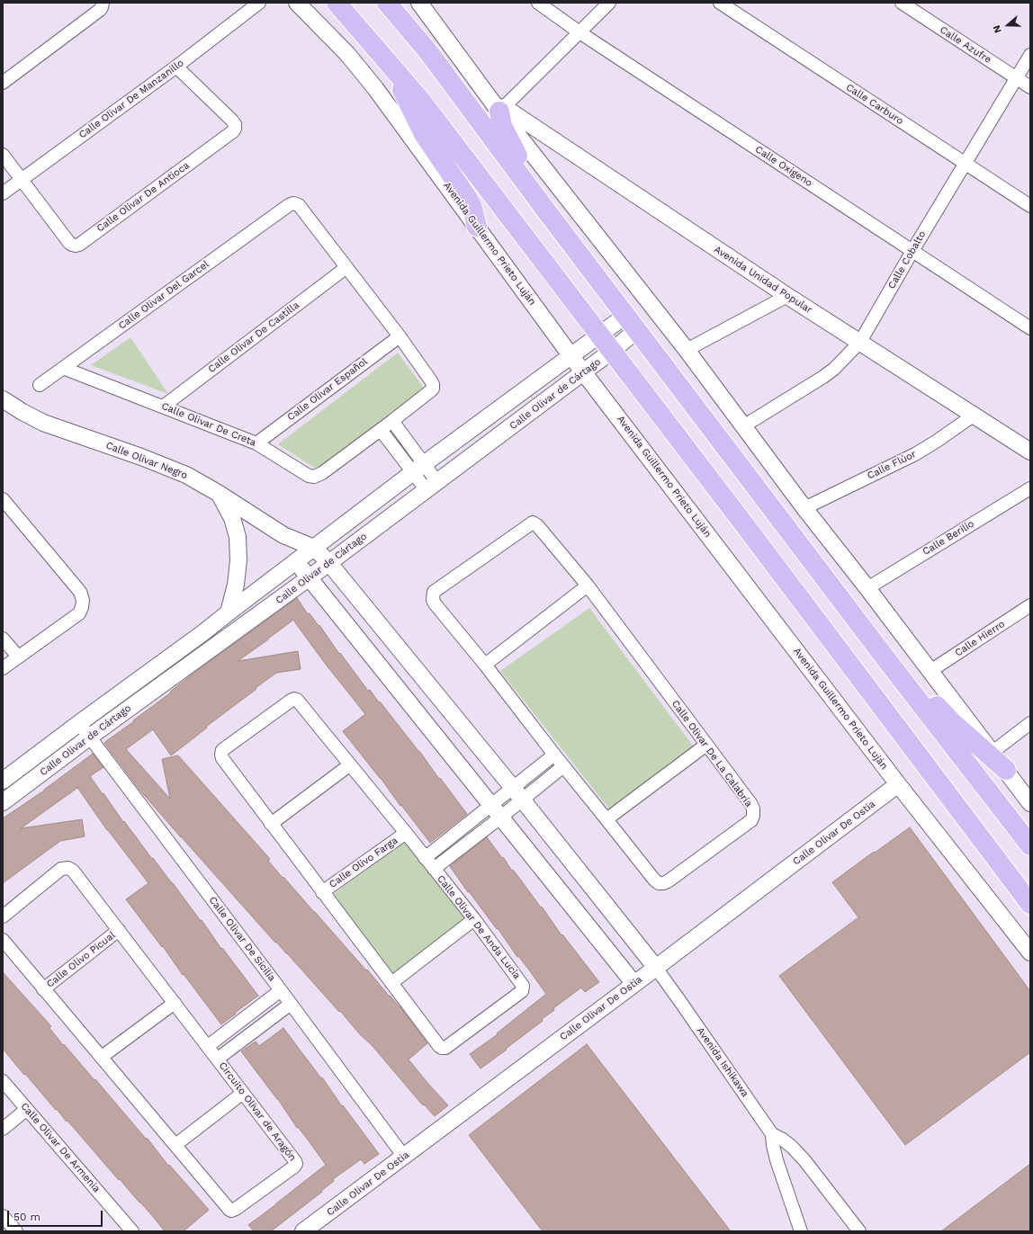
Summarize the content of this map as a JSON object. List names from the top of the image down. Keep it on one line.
{"streets":{"street":["Calle Azufre","Calle Olivar De Manzanillo","Calle Carburo","Calle Oxígeno","Calle Olivar De Antioca","Avenida Guillermo Prieto Luján","Calle Cobalto","Avenida Unidad Popular","Calle Olivar Del Garcel","Calle Olivar De Castilla","Calle Olivar Español","Calle Olivar de Cártago","Calle Olivar De Creta","Calle Olivar Negro","Calle Flúor","Calle Berilio","Calle Hierro","Calle Olivar De La Calabria","Calle Olivar De Ostia","Calle Olivo Farga","Calle Olivar De Anda Lucia","Calle Olivar De Sicilia","Calle Olivo Picual","Avenida Ishikawa","Circuito Olivar de Aragón","Calle Olivar De Armenia"]},"crossings":[["Calle Azufre","Calle Cobalto"],["Calle Olivar De Manzanillo","Calle Olivar De Antioca"],["Calle Carburo","Calle Cobalto"],["Calle Oxígeno","Calle Cobalto"],["Avenida Guillermo Prieto Luján","Calle Olivar de Cártago"],["Avenida Guillermo Prieto Luján","Calle Olivar De Ostia"],["Calle Cobalto","Avenida Unidad Popular"],["Avenida Unidad Popular","Calle Flúor"],["Calle Olivar Del Garcel","Calle Olivar De Creta"],["Calle Olivar De Castilla","Calle Olivar De Creta"],["Calle Olivar Español","Calle Olivar De Creta"],["Calle Olivar de Cártago","Calle Olivar Negro"],["Calle Olivar de Cártago","Calle Olivar De Sicilia"],["Calle Olivar De Ostia","Calle Olivar De Sicilia"],["Calle Olivar De Ostia","Avenida Ishikawa"],["Calle Olivo Farga","Calle Olivar De Anda Lucia"],["Calle Olivar De Sicilia","Circuito Olivar de Aragón"],["Calle Olivo Picual","Circuito Olivar de Aragón"]],"scale_bar":"50 m","north":"left"}
